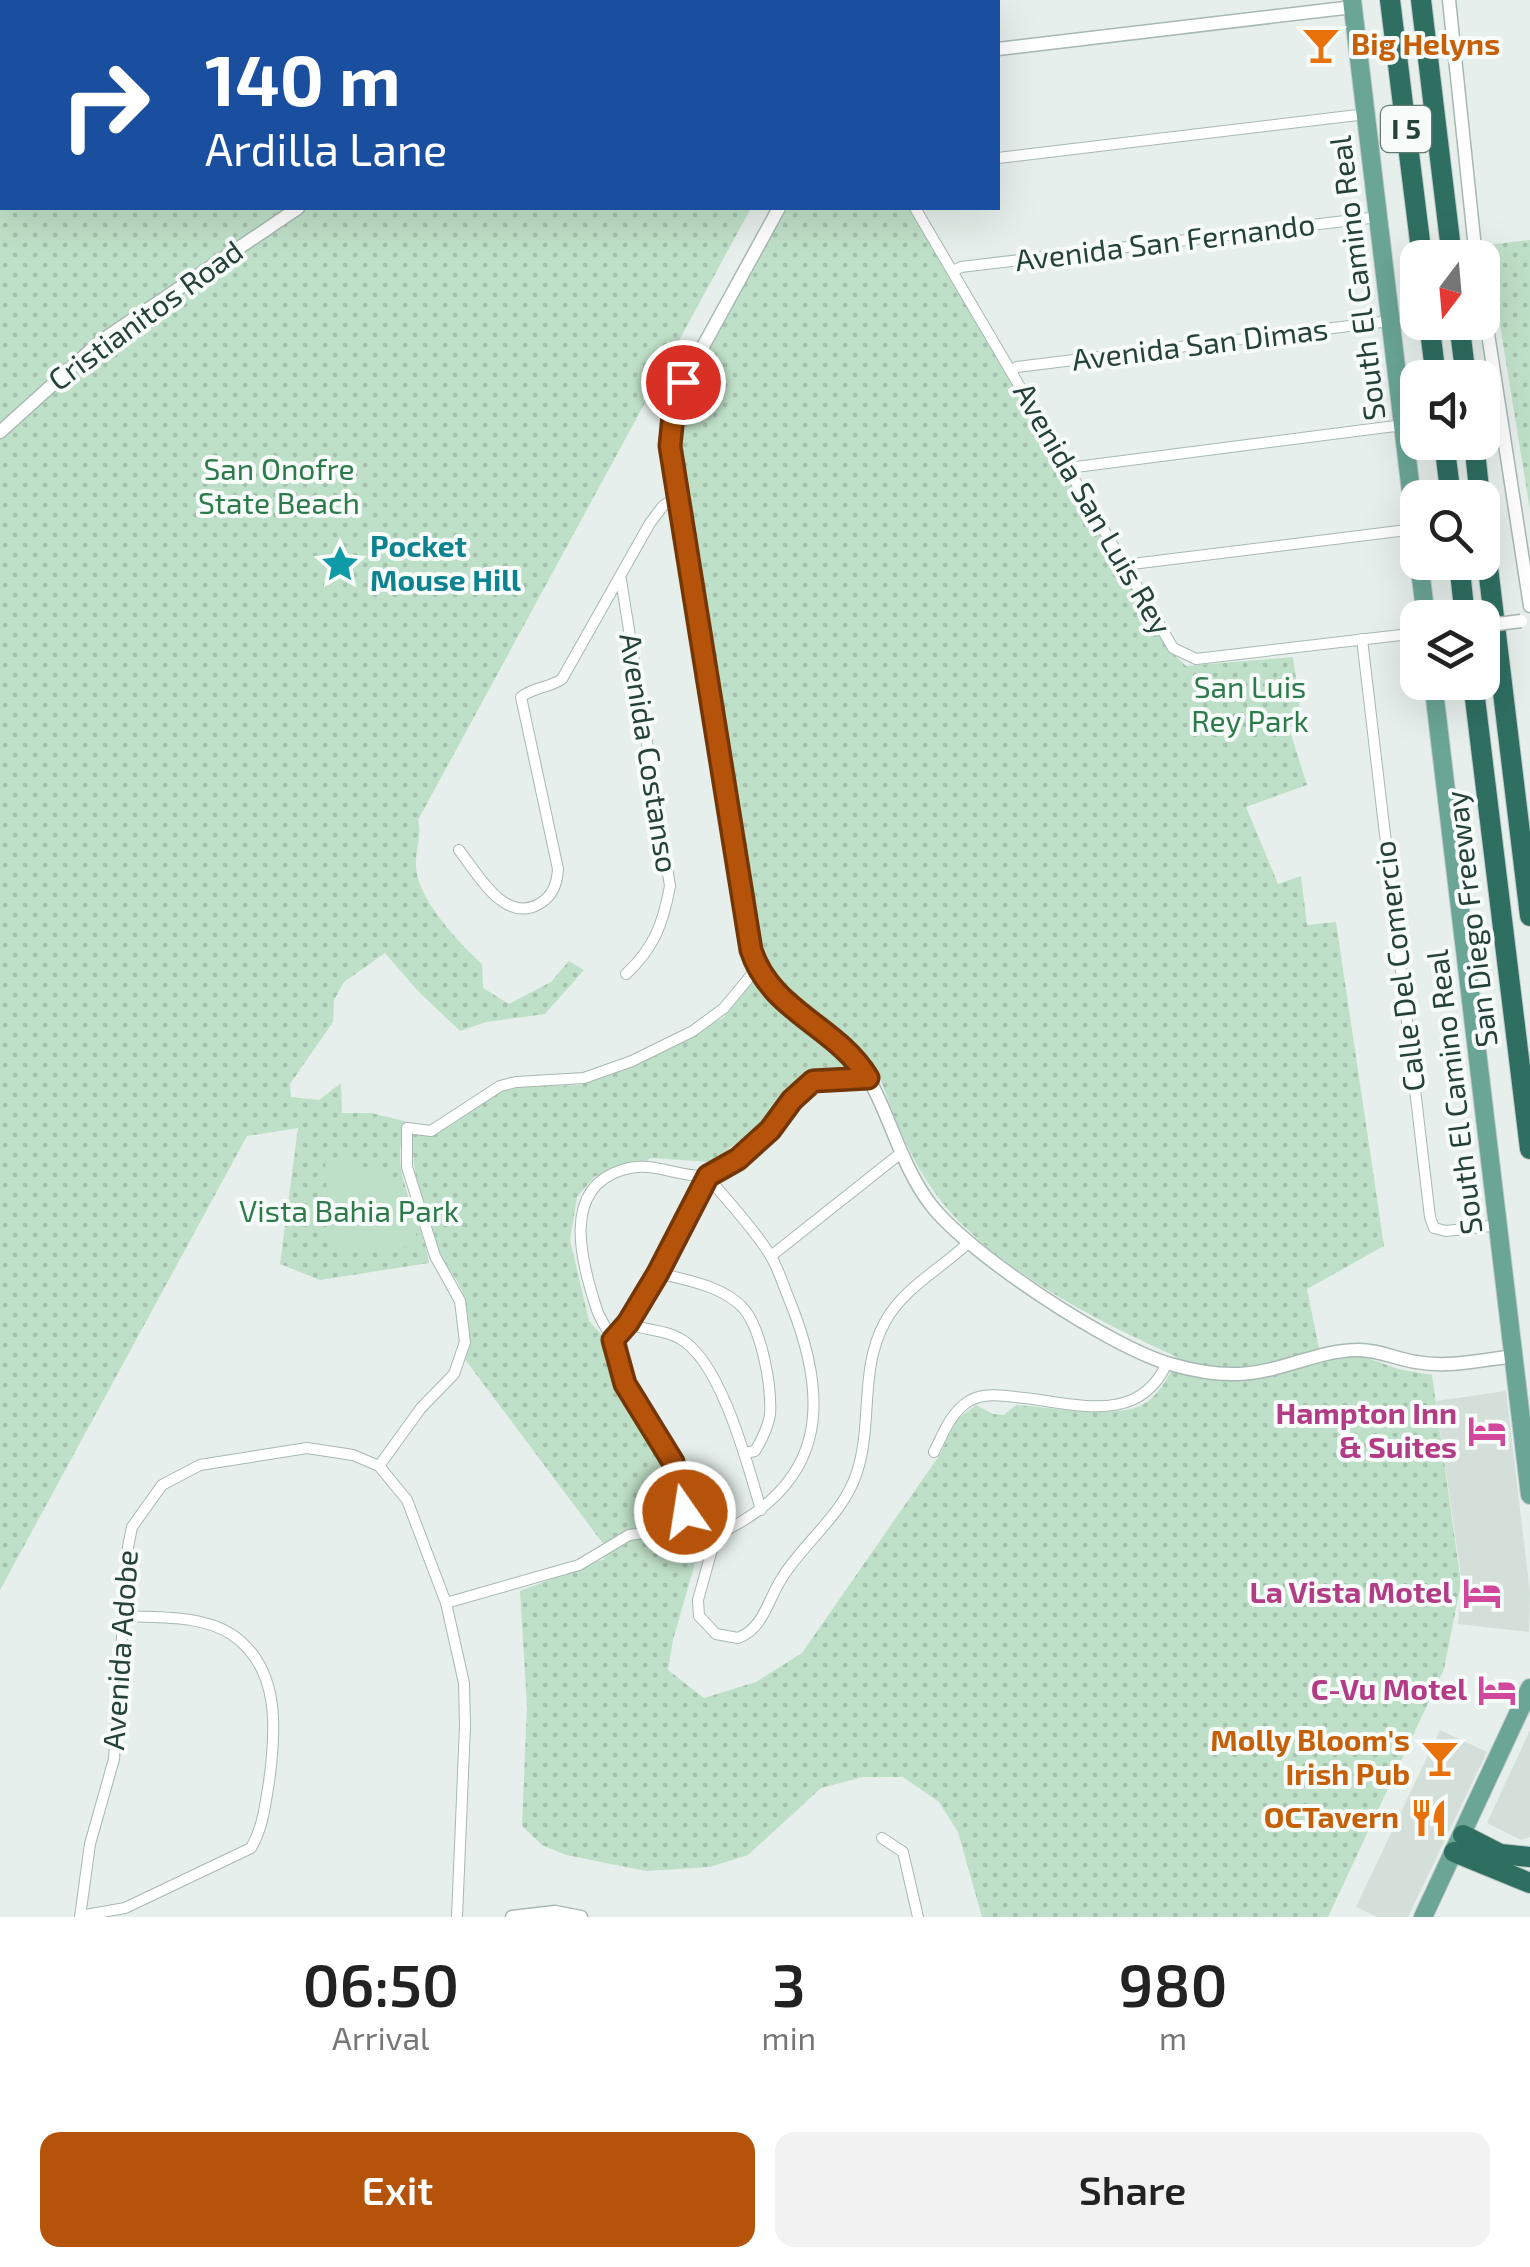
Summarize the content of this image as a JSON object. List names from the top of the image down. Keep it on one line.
{"streets":{"highway":["I 5","San Diego Freeway"],"main road":["South El Camino Real"],"street":["Avenida San Fernando","Cristianitos Road","Avenida San Dimas","Avenida San Luis Rey","Avenida Costanso","Calle Del Comercio","Avenida Adobe"]},"crossings":[["Avenida San Fernando","South El Camino Real"],["Avenida San Fernando","Avenida San Luis Rey"],["South El Camino Real","Avenida San Dimas"],["South El Camino Real","Calle Del Comercio"],["Avenida San Dimas","Avenida San Luis Rey"],["Avenida San Luis Rey","Calle Del Comercio"]],"parks":["San Onofre State Beach","San Luis Rey Park","Vista Bahia Park"],"places":{"bar":["Big Helyns","Molly Bloom's Irish Pub"],"place":["Pocket Mouse Hill"],"hotel":["Hampton Inn & Suites","La Vista Motel","C-Vu Motel"],"restaurant":["OCTavern"]},"north":"bottom","page":{"turn":["140 m","Ardilla Lane"],"eta":["06:50","Arrival","3","min","980","m"],"buttons":["Exit","Share"]}}
